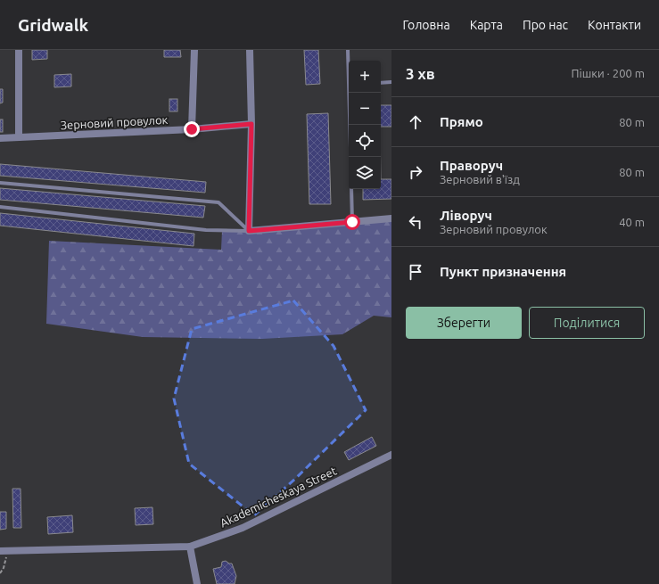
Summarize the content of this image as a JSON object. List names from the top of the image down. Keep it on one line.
{"streets":{"street":["Зерновий провулок","Akademicheskaya Street"]},"page":{"header":"Gridwalk","nav":["Головна","Карта","Про нас","Контакти"],"heading":["3 хв","Пішки · 200 m"],"map_buttons":["+","−"],"list":[["Прямо","80 m"],["Праворуч","Зерновий в'їзд","80 m"],["Ліворуч","Зерновий провулок","40 m"],"Пункт призначення"],"buttons":["Зберегти","Поділитися"]}}
